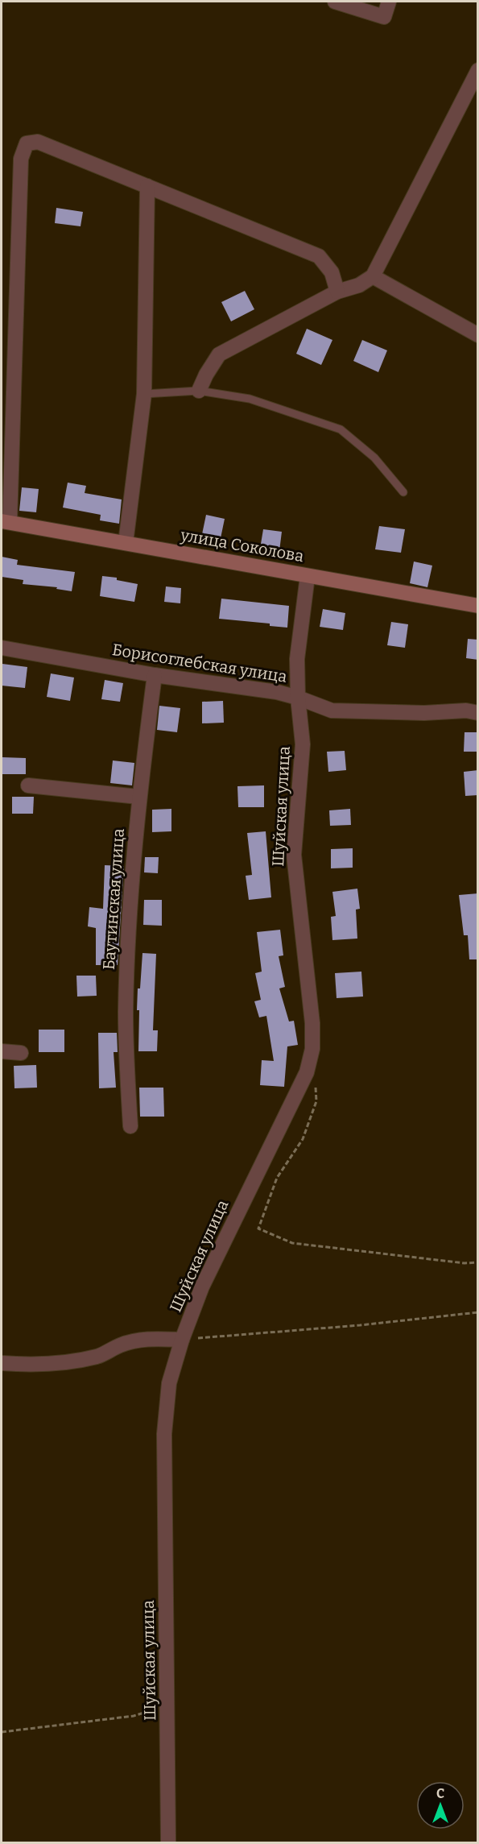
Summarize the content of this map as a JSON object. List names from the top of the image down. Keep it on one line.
{"streets":{"main road":["улица Соколова"],"street":["Борисоглебская улица","Шуйская улица","Баутинская улица"]},"crossings":[["улица Соколова","Шуйская улица"],["Борисоглебская улица","Шуйская улица"],["Борисоглебская улица","Баутинская улица"]],"north":"top"}
